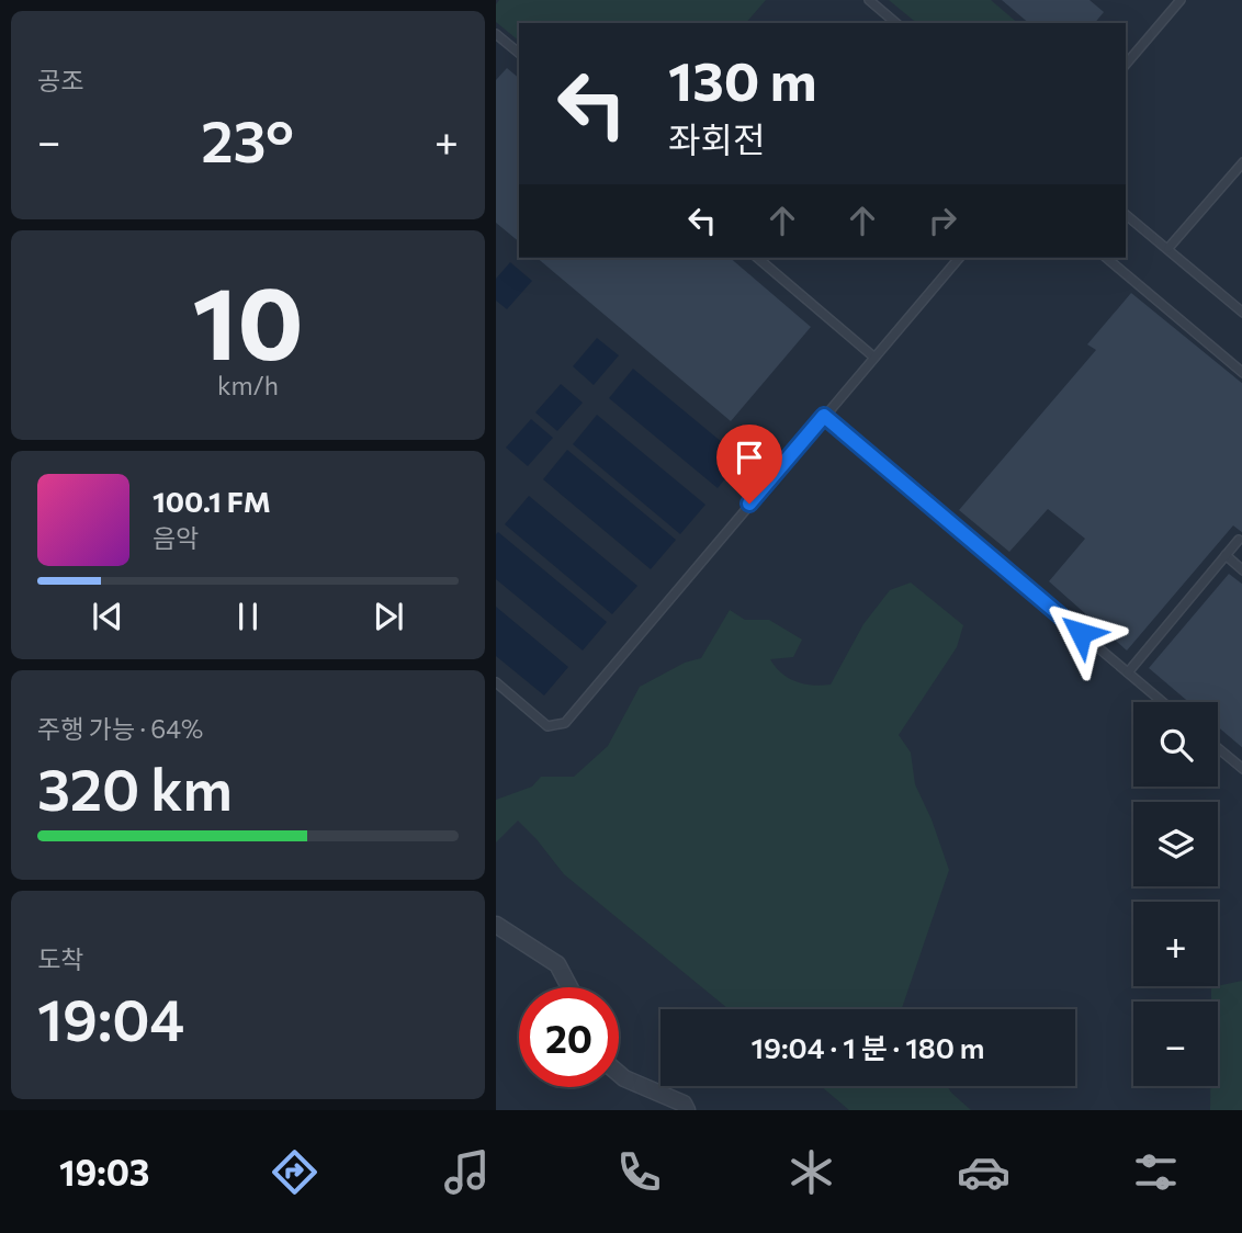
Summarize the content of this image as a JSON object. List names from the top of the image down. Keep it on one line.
{"page":{"tile":["공조",["10","km/h"],["주행 가능 · 64%","320 km"],["도착","19:04"]],"turn":["130 m","좌회전"],"heat":["−","23°","+"],"song":["100.1 FM","음악"],"map_buttons":["+","−"],"limit":"20","trip":"19:04 · 1 분 · 180 m","tabs":"19:03"}}
